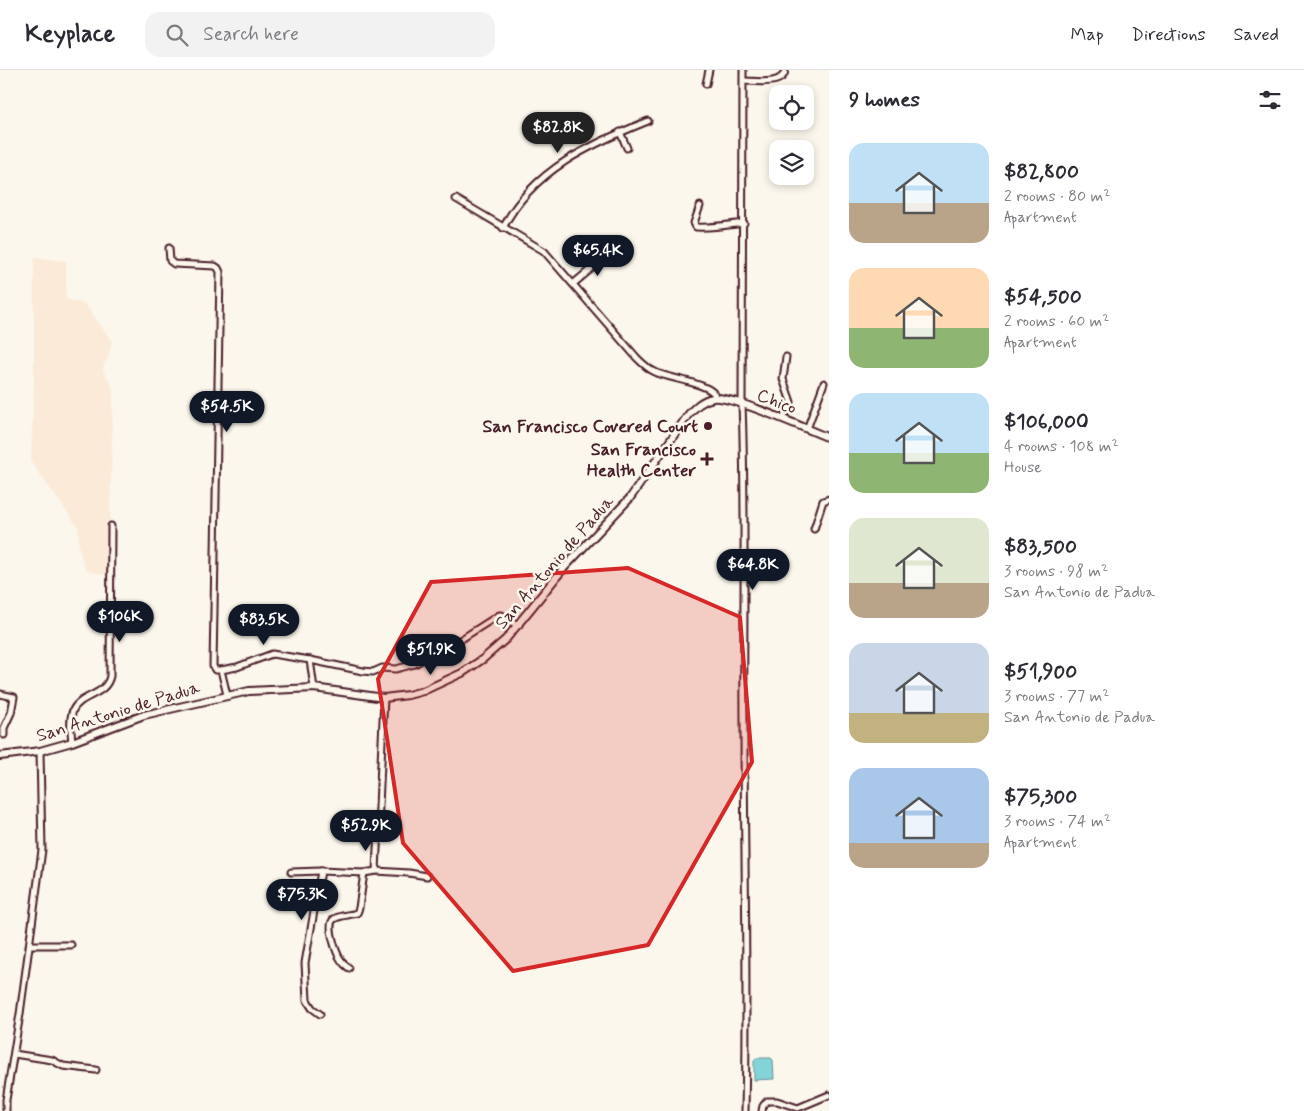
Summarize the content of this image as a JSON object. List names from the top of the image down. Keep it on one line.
{"streets":{"street":["Chico","San Antonio de Padua"]},"places":{"other":["San Francisco Covered Court"],"health":["San Francisco Health Center"]},"page":{"header":"Keyplace","search":"Search here","nav":["Map","Directions","Saved"],"heading":"9 homes","price":["$82.8K","$65.4K","$54.5K","$64.8K","$106K","$83.5K","$51.9K","$52.9K","$75.3K"],"list":[{"name":"$82,800","note":"2 rooms · 80 m² · Apartment"},{"name":"$54,500","note":"2 rooms · 60 m² · Apartment"},{"name":"$106,000","note":"4 rooms · 108 m² · House"},{"name":"$83,500","note":"3 rooms · 98 m² · San Antonio de Padua"},{"name":"$51,900","note":"3 rooms · 77 m² · San Antonio de Padua"},{"name":"$75,300","note":"3 rooms · 74 m² · Apartment"}]}}
